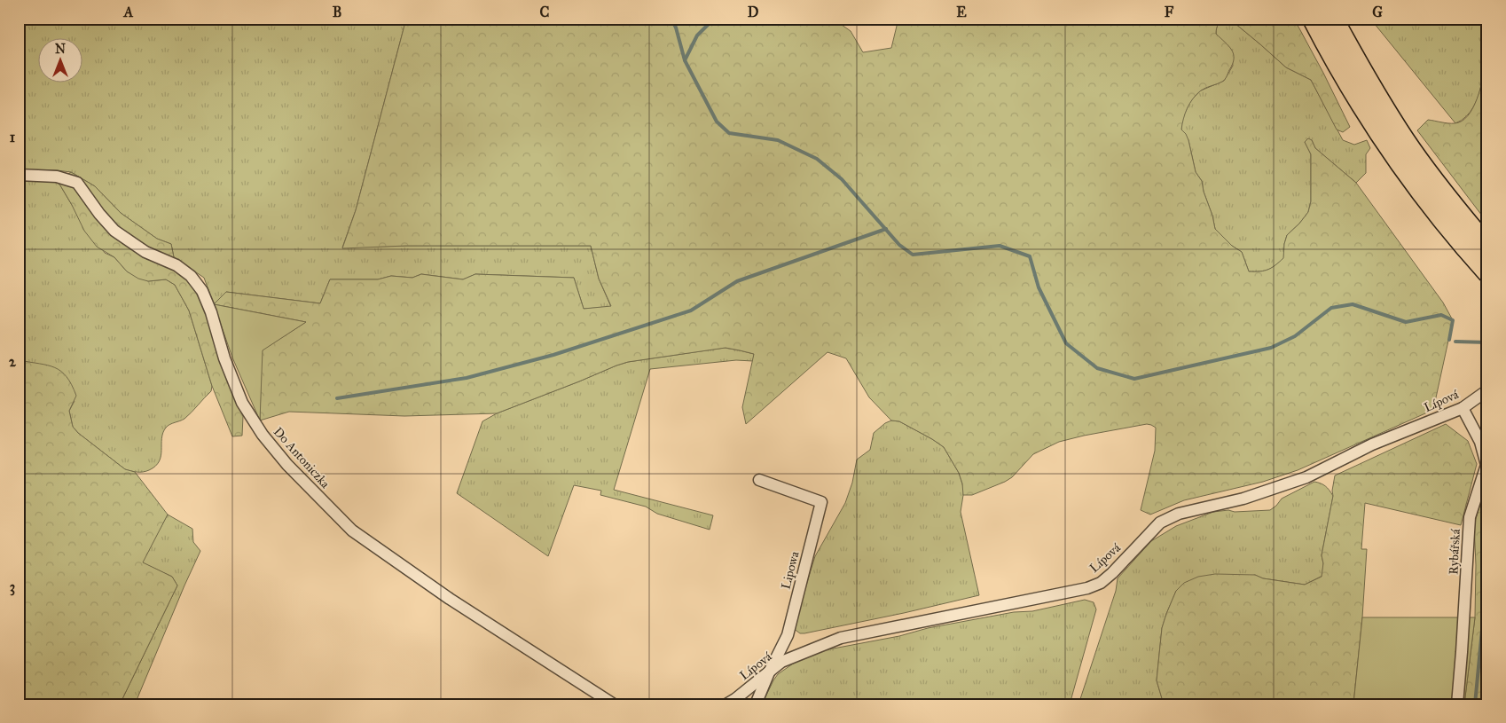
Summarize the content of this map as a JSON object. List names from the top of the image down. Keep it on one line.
{"streets":{"street":["Lípová","Do Antoniczka","Rybářská","Lipowa"]},"crossings":[["Lípová","Rybářská"],["Lípová","Lipowa"]],"north":"top","grid":{"columns":["A","B","C","D","E","F","G"],"rows":["1","2","3"]}}
